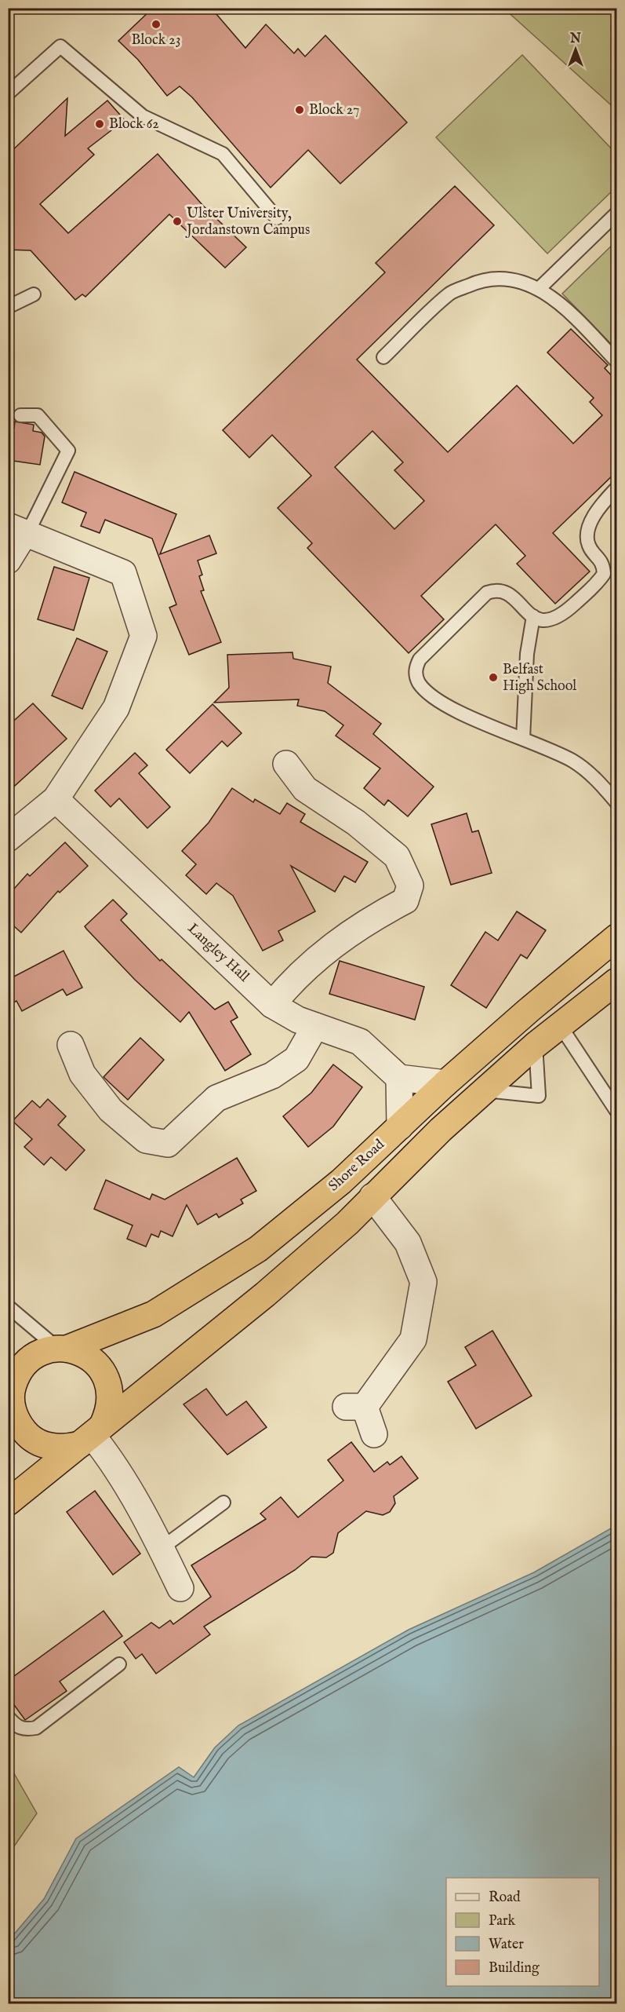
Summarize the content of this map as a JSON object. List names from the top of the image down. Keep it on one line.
{"streets":{"highway":["Shore Road"],"street":["Langley Hall"]},"places":["Block 23","Block 27","Block 62","Ulster University, Jordanstown Campus","Belfast High School"],"legend":["Road","Park","Water","Building"],"north":"top"}
